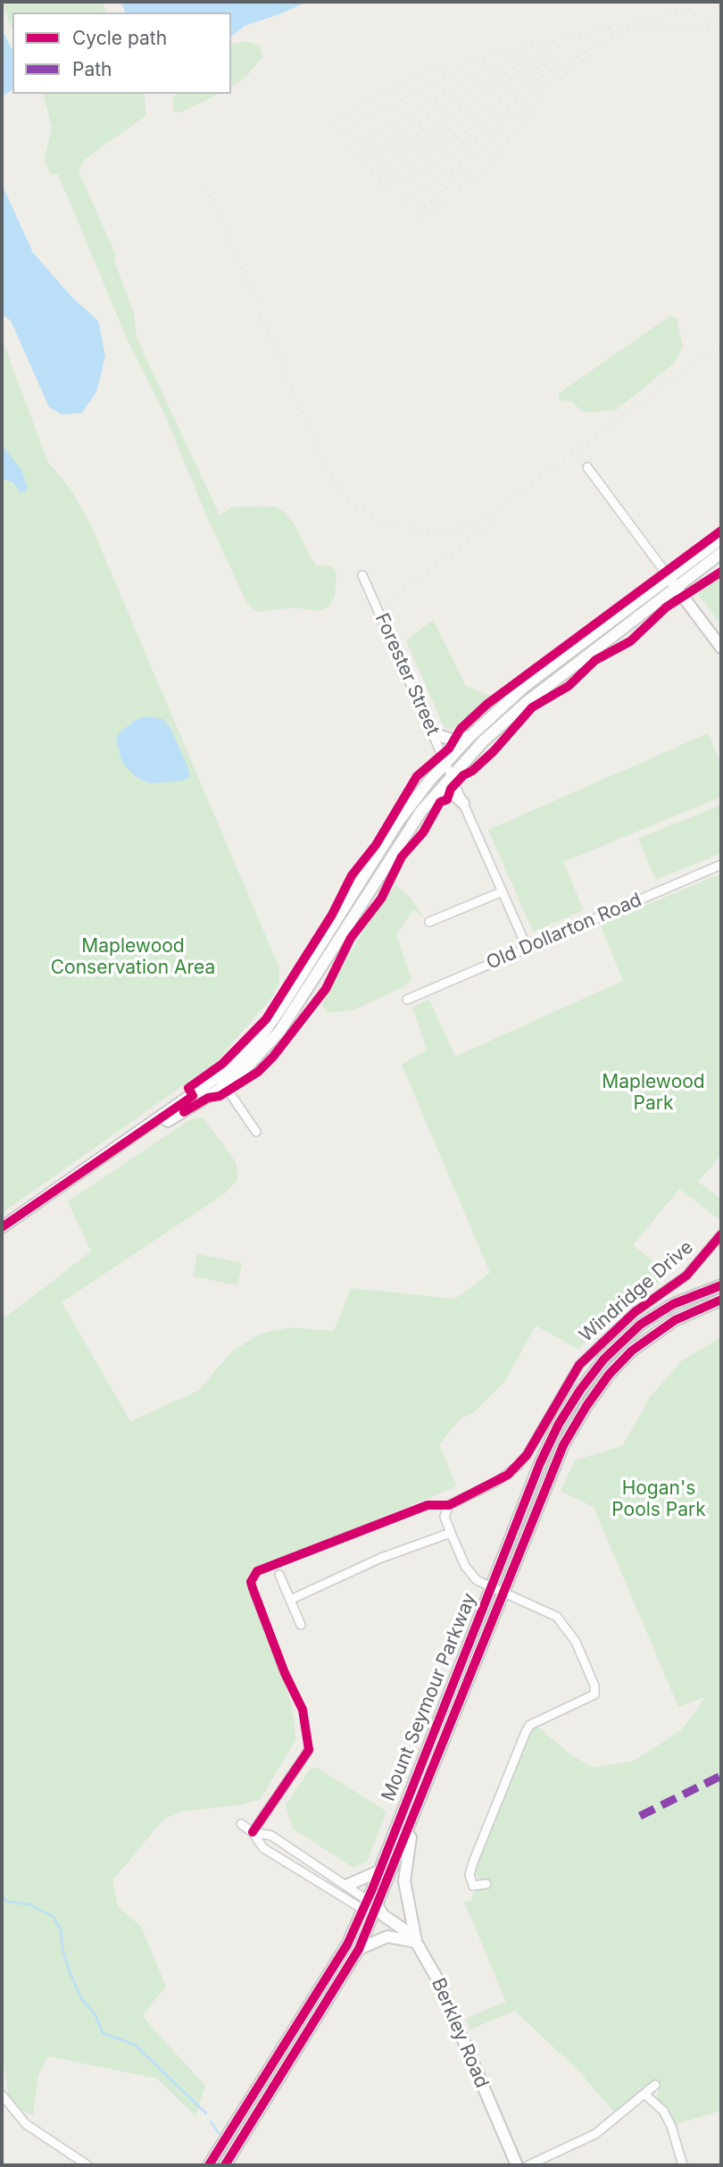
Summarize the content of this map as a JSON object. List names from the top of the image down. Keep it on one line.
{"streets":{"main road":["Mount Seymour Parkway","Berkley Road"],"street":["Forester Street","Old Dollarton Road","Windridge Drive"]},"crossings":[["Forester Street","Old Dollarton Road"],["Mount Seymour Parkway","Berkley Road"]],"parks":["Maplewood Conservation Area","Maplewood Park","Hogan's Pools Park"],"legend":["Cycle path","Path"]}
